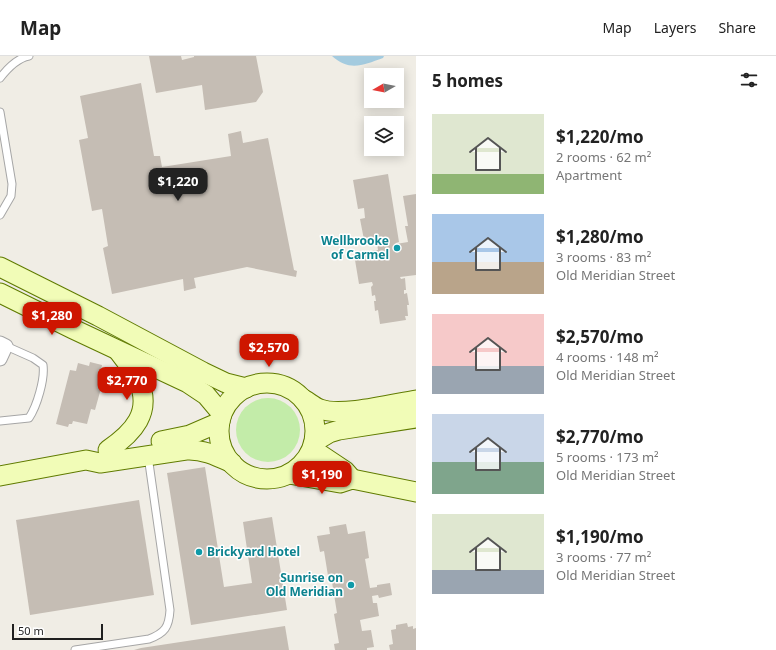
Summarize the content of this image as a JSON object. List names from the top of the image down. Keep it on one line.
{"places":["Wellbrooke of Carmel","Brickyard Hotel","Sunrise on Old Meridian"],"scale_bar":"50 m","north":"left","page":{"header":"Map","nav":["Map","Layers","Share"],"heading":"5 homes","list":[{"name":"$1,220/mo","note":"2 rooms · 62 m² · Apartment"},{"name":"$1,280/mo","note":"3 rooms · 83 m² · Old Meridian Street"},{"name":"$2,570/mo","note":"4 rooms · 148 m² · Old Meridian Street"},{"name":"$2,770/mo","note":"5 rooms · 173 m² · Old Meridian Street"},{"name":"$1,190/mo","note":"3 rooms · 77 m² · Old Meridian Street"}],"price":["$1,220","$1,280","$2,570","$2,770","$1,190"],"scale":"50 m"}}
